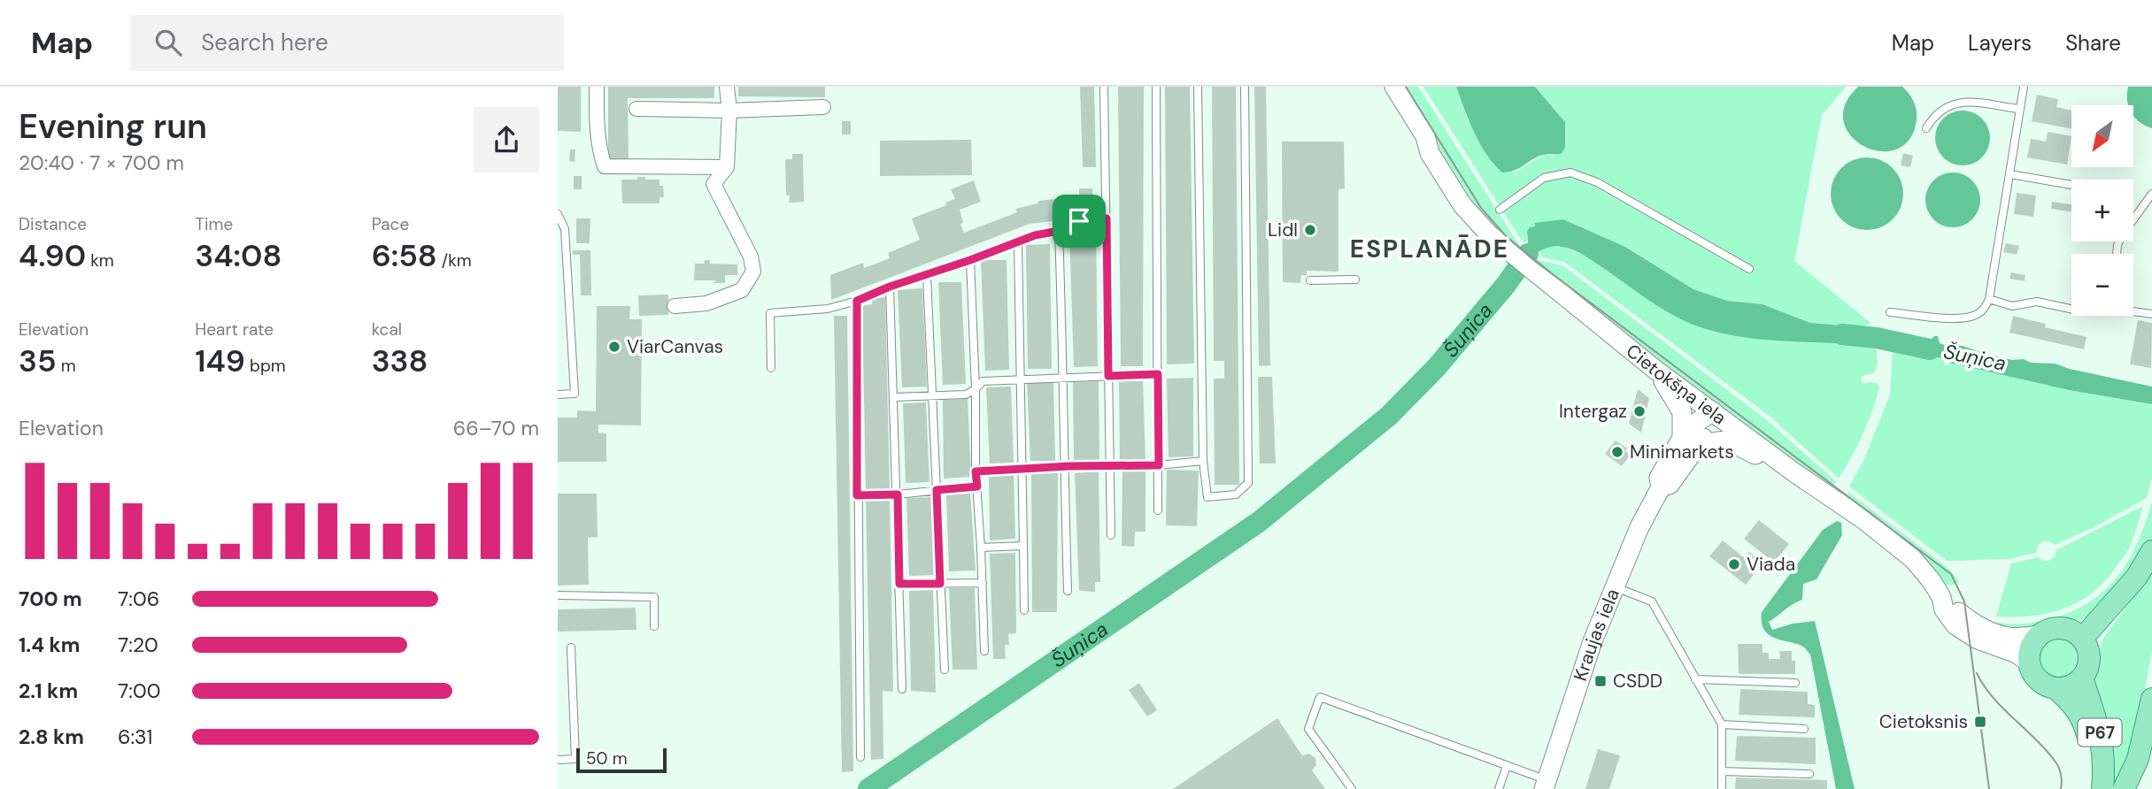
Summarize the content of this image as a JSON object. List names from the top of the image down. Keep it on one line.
{"streets":{"main road":["P67"],"street":["Cietokšņa iela","Kraujas iela"]},"crossings":[["Cietokšņa iela","Kraujas iela"],["Cietokšņa iela","P67"]],"districts":["ESPLANĀDE"],"water":["Šuņica"],"places":{"other":["Lidl","ViarCanvas","Intergaz","Minimarkets","Viada"],"transit":["CSDD","Cietoksnis"]},"scale_bar":"50 m","north":"bottom left","page":{"header":"Map","search":"Search here","nav":["Map","Layers","Share"],"heading":["Evening run","20:40 · 7 × 700 m"],"map_buttons":["+","−"],"stats":[["Distance","4.90 km"],["Time","34:08"],["Pace","6:58 /km"],["Elevation","35 m"],["Heart rate","149 bpm"],["kcal","338"]],"chart":["Elevation","66–70 m"],"list":[{"name":"700 m","note":"7:06"},{"name":"1.4 km","note":"7:20"},{"name":"2.1 km","note":"7:00"},{"name":"2.8 km","note":"6:31"}],"scale":"50 m"}}
